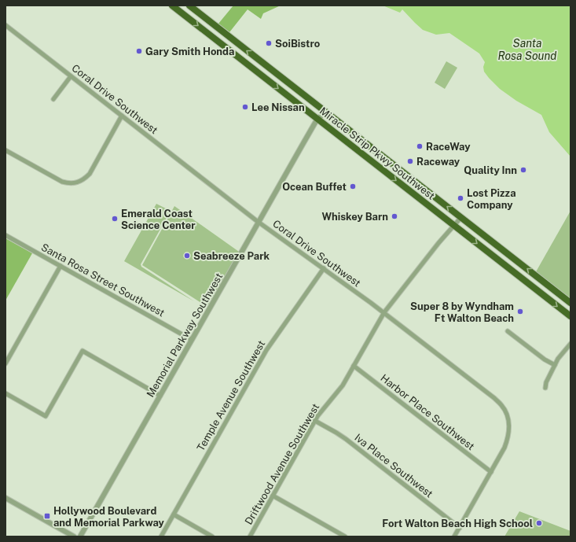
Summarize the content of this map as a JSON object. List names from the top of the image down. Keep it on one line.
{"streets":{"highway":["Miracle Strip Pkwy Southwest"],"street":["Coral Drive Southwest","Santa Rosa Street Southwest","Memorial Parkway Southwest","Temple Avenue Southwest","Harbor Place Southwest","Driftwood Avenue Southwest","Iva Place Southwest"]},"crossings":[["Coral Drive Southwest","Memorial Parkway Southwest"],["Coral Drive Southwest","Temple Avenue Southwest"],["Coral Drive Southwest","Harbor Place Southwest"],["Coral Drive Southwest","Driftwood Avenue Southwest"],["Coral Drive Southwest","Iva Place Southwest"],["Miracle Strip Pkwy Southwest","Memorial Parkway Southwest"],["Miracle Strip Pkwy Southwest","Driftwood Avenue Southwest"],["Santa Rosa Street Southwest","Memorial Parkway Southwest"],["Harbor Place Southwest","Driftwood Avenue Southwest"],["Driftwood Avenue Southwest","Iva Place Southwest"]],"water":["Santa Rosa Sound"],"places":{"other":["SoiBistro","Gary Smith Honda","Lee Nissan","RaceWay","Raceway","Quality Inn","Ocean Buffet","Lost Pizza Company","Whiskey Barn","Emerald Coast Science Center","Seabreeze Park","Super 8 by Wyndham Ft Walton Beach","Fort Walton Beach High School"],"transit":["Hollywood Boulevard and Memorial Parkway"]}}
